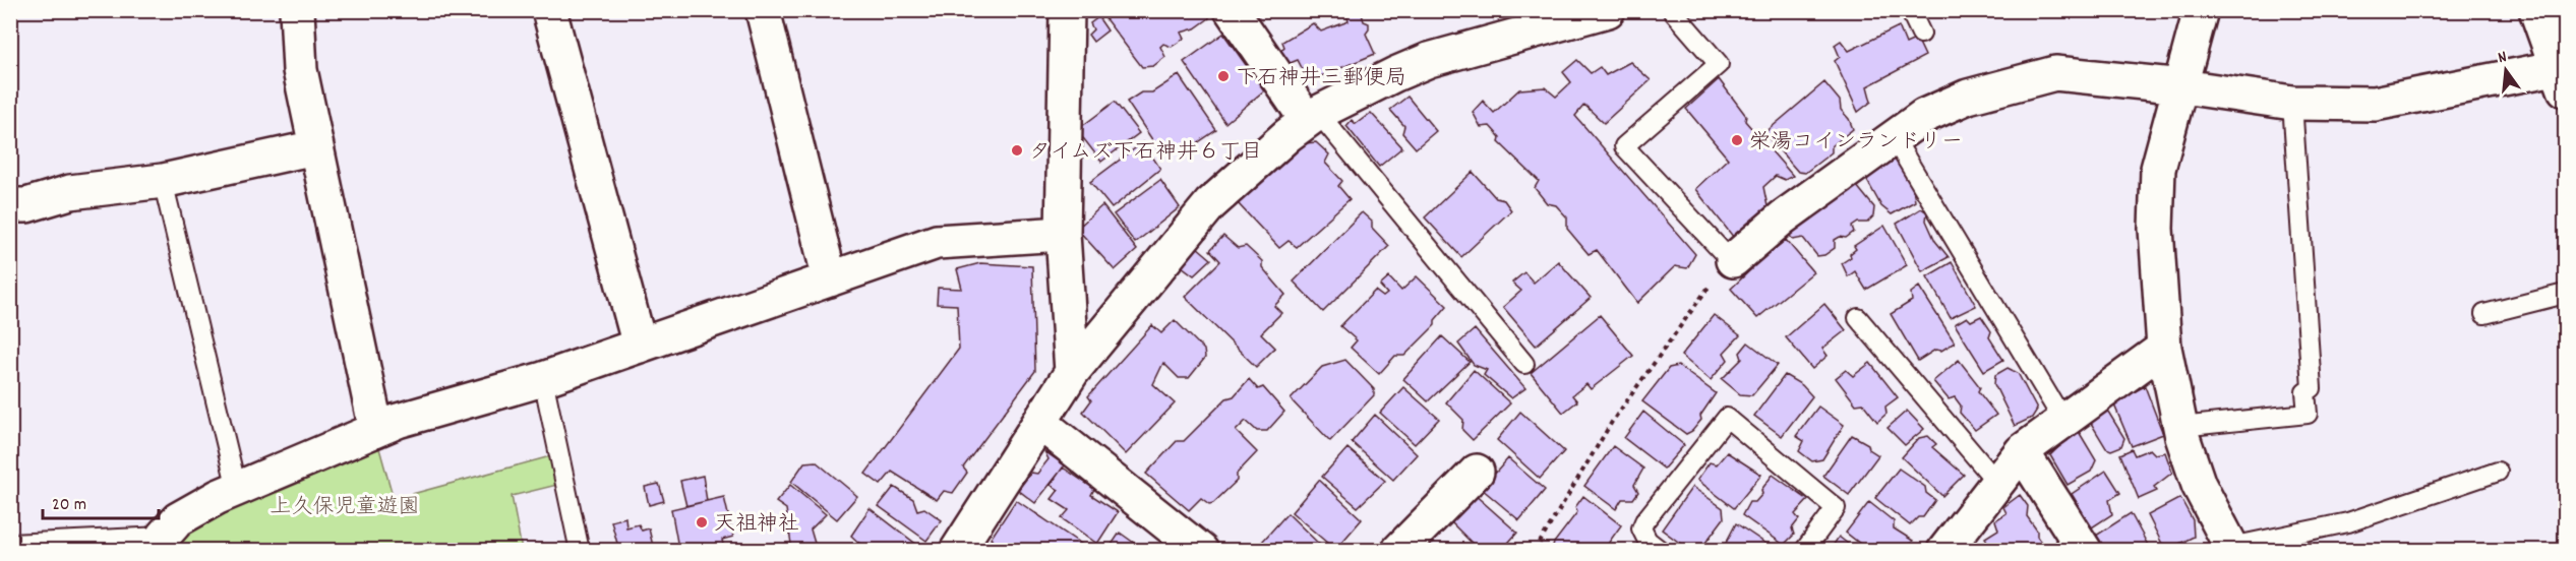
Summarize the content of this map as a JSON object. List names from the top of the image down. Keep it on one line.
{"parks":["上久保児童遊園"],"places":["下石神井三郵便局","栄湯コインランドリー","タイムズ下石神井６丁目","天祖神社"],"scale_bar":"20 m","north":"top"}
